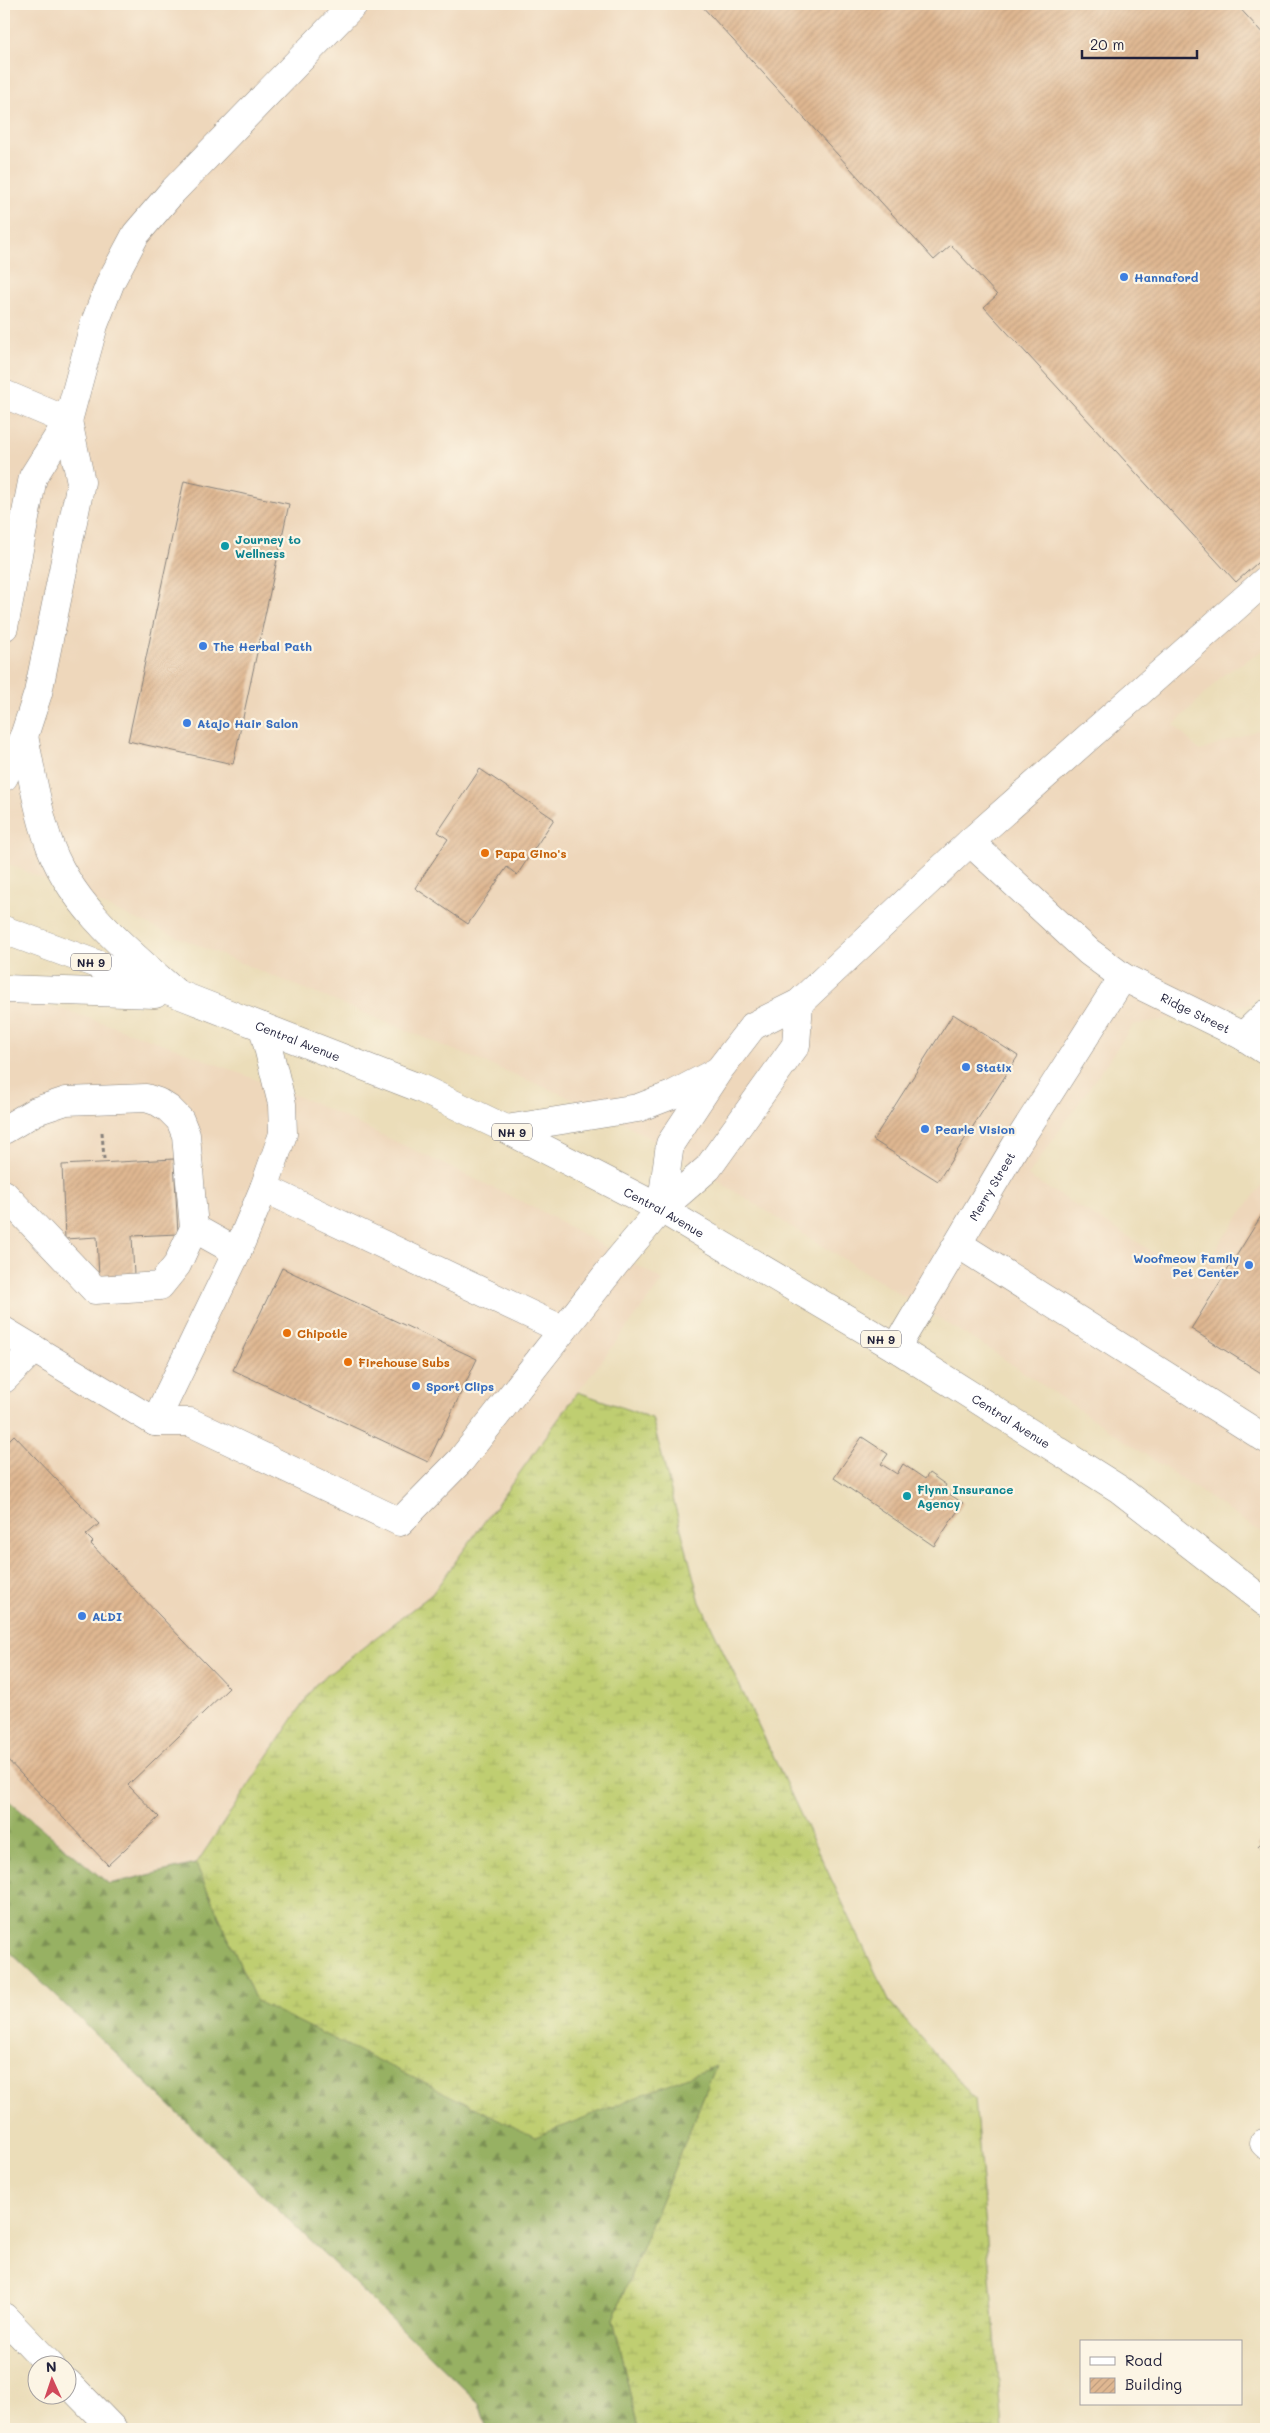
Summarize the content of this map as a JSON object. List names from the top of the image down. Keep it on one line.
{"streets":{"main road":["NH 9","Ridge Street","Central Avenue","Merry Street"]},"crossings":[["Ridge Street","Merry Street"],["Central Avenue","Merry Street"]],"places":["Hannaford","Journey to Wellness","The Herbal Path","Atajo Hair Salon","Papa Gino's","Statix","Pearle Vision","Woofmeow Family Pet Center","Chipotle","Firehouse Subs","Sport Clips","Flynn Insurance Agency","ALDI"],"legend":["Road","Building"],"scale_bar":"20 m","north":"top"}
